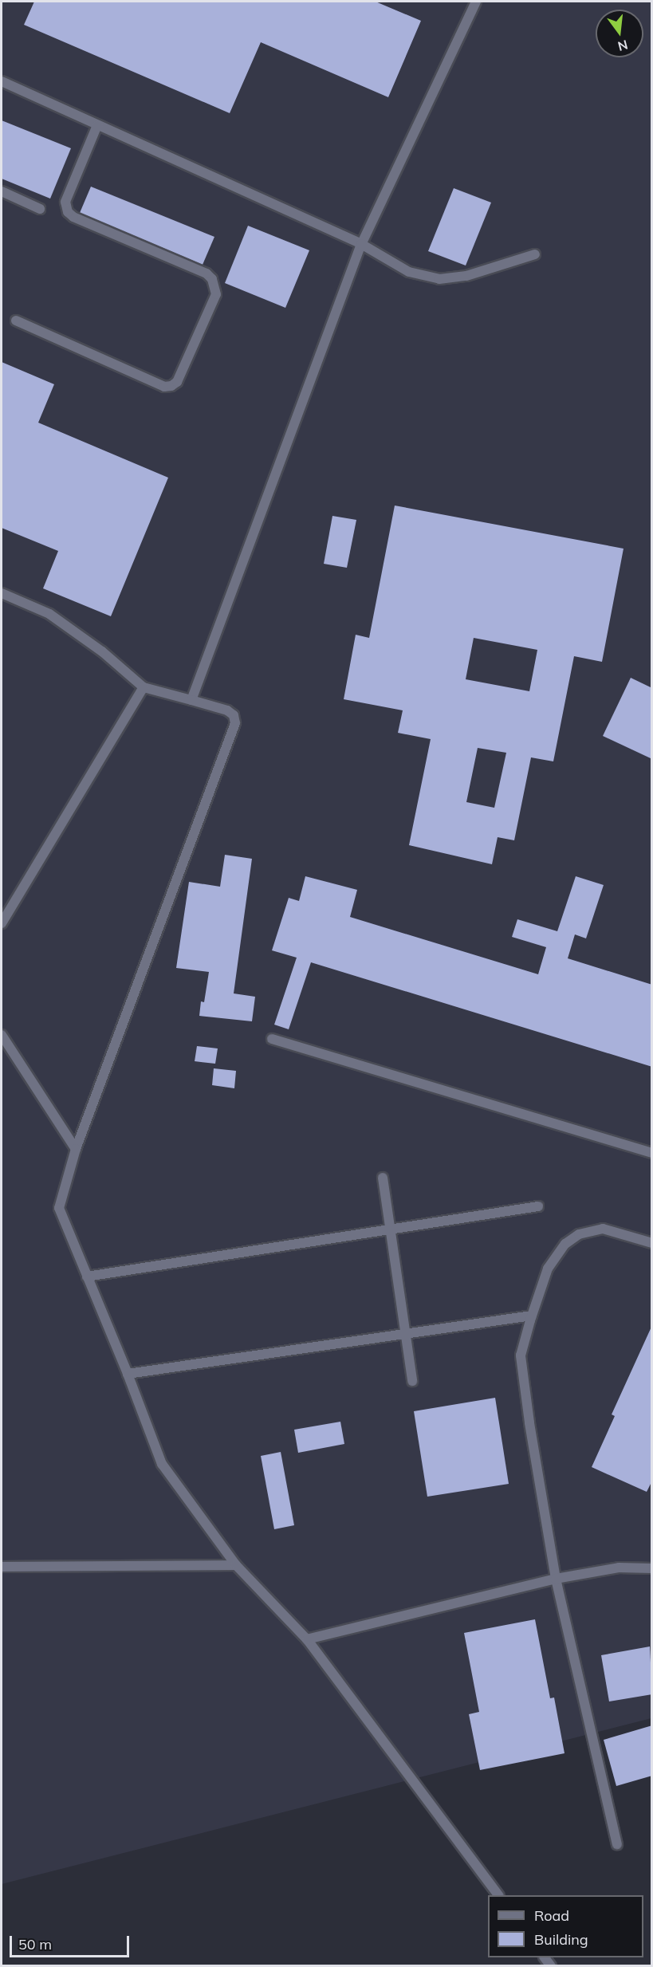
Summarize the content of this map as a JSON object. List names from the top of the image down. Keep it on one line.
{"legend":["Road","Building"],"scale_bar":"50 m","north":"bottom"}
